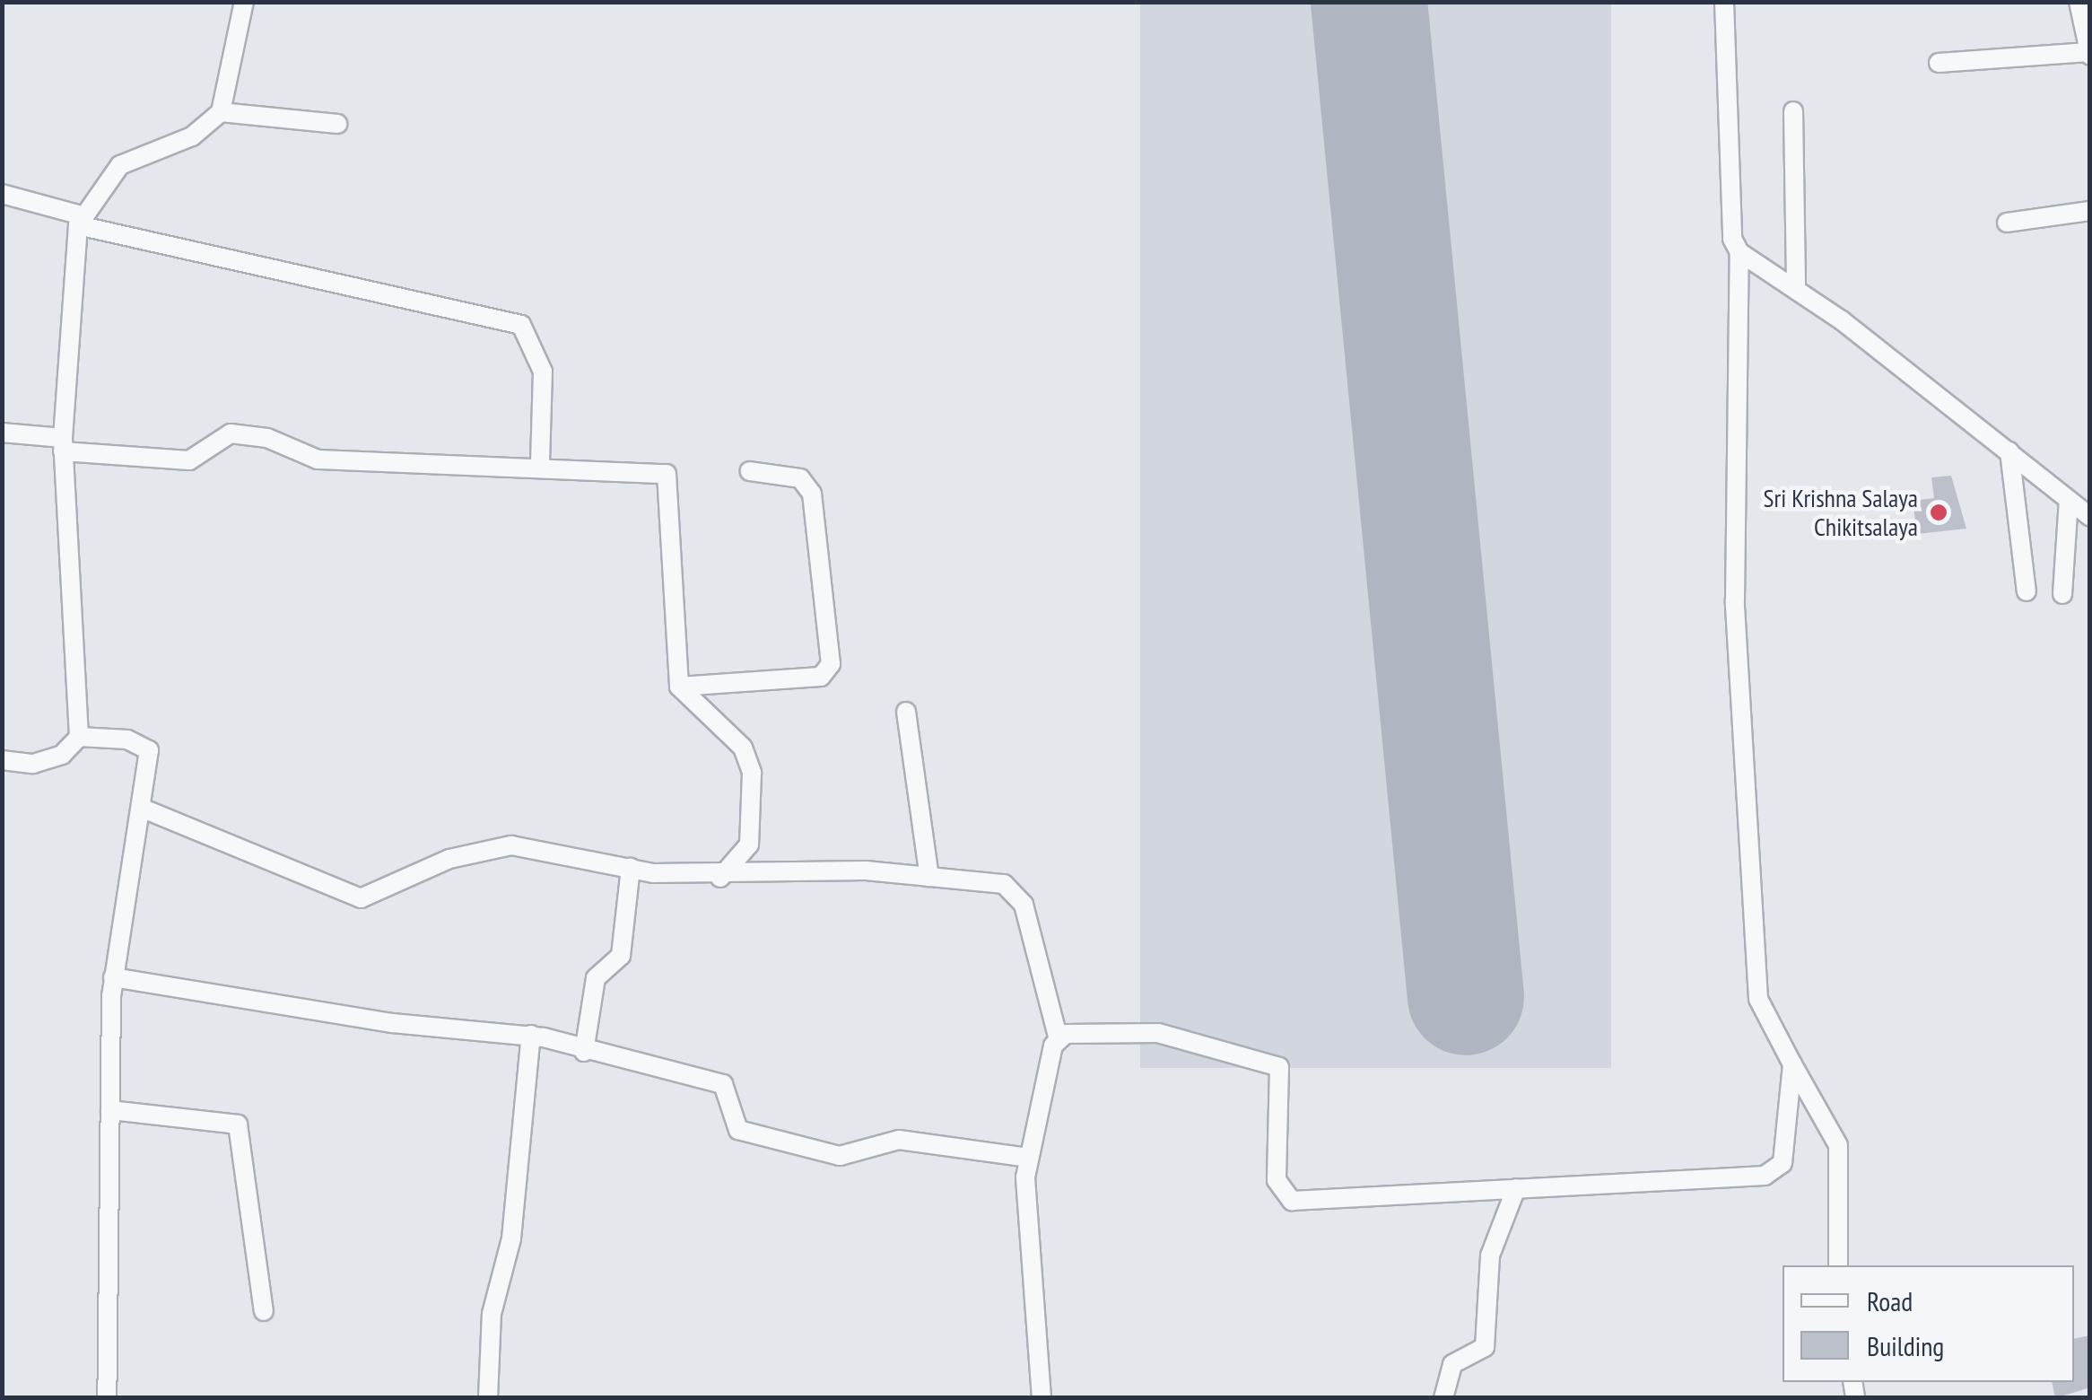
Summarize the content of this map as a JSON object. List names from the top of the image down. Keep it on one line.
{"places":["Sri Krishna Salaya Chikitsalaya"],"legend":["Road","Building"]}
